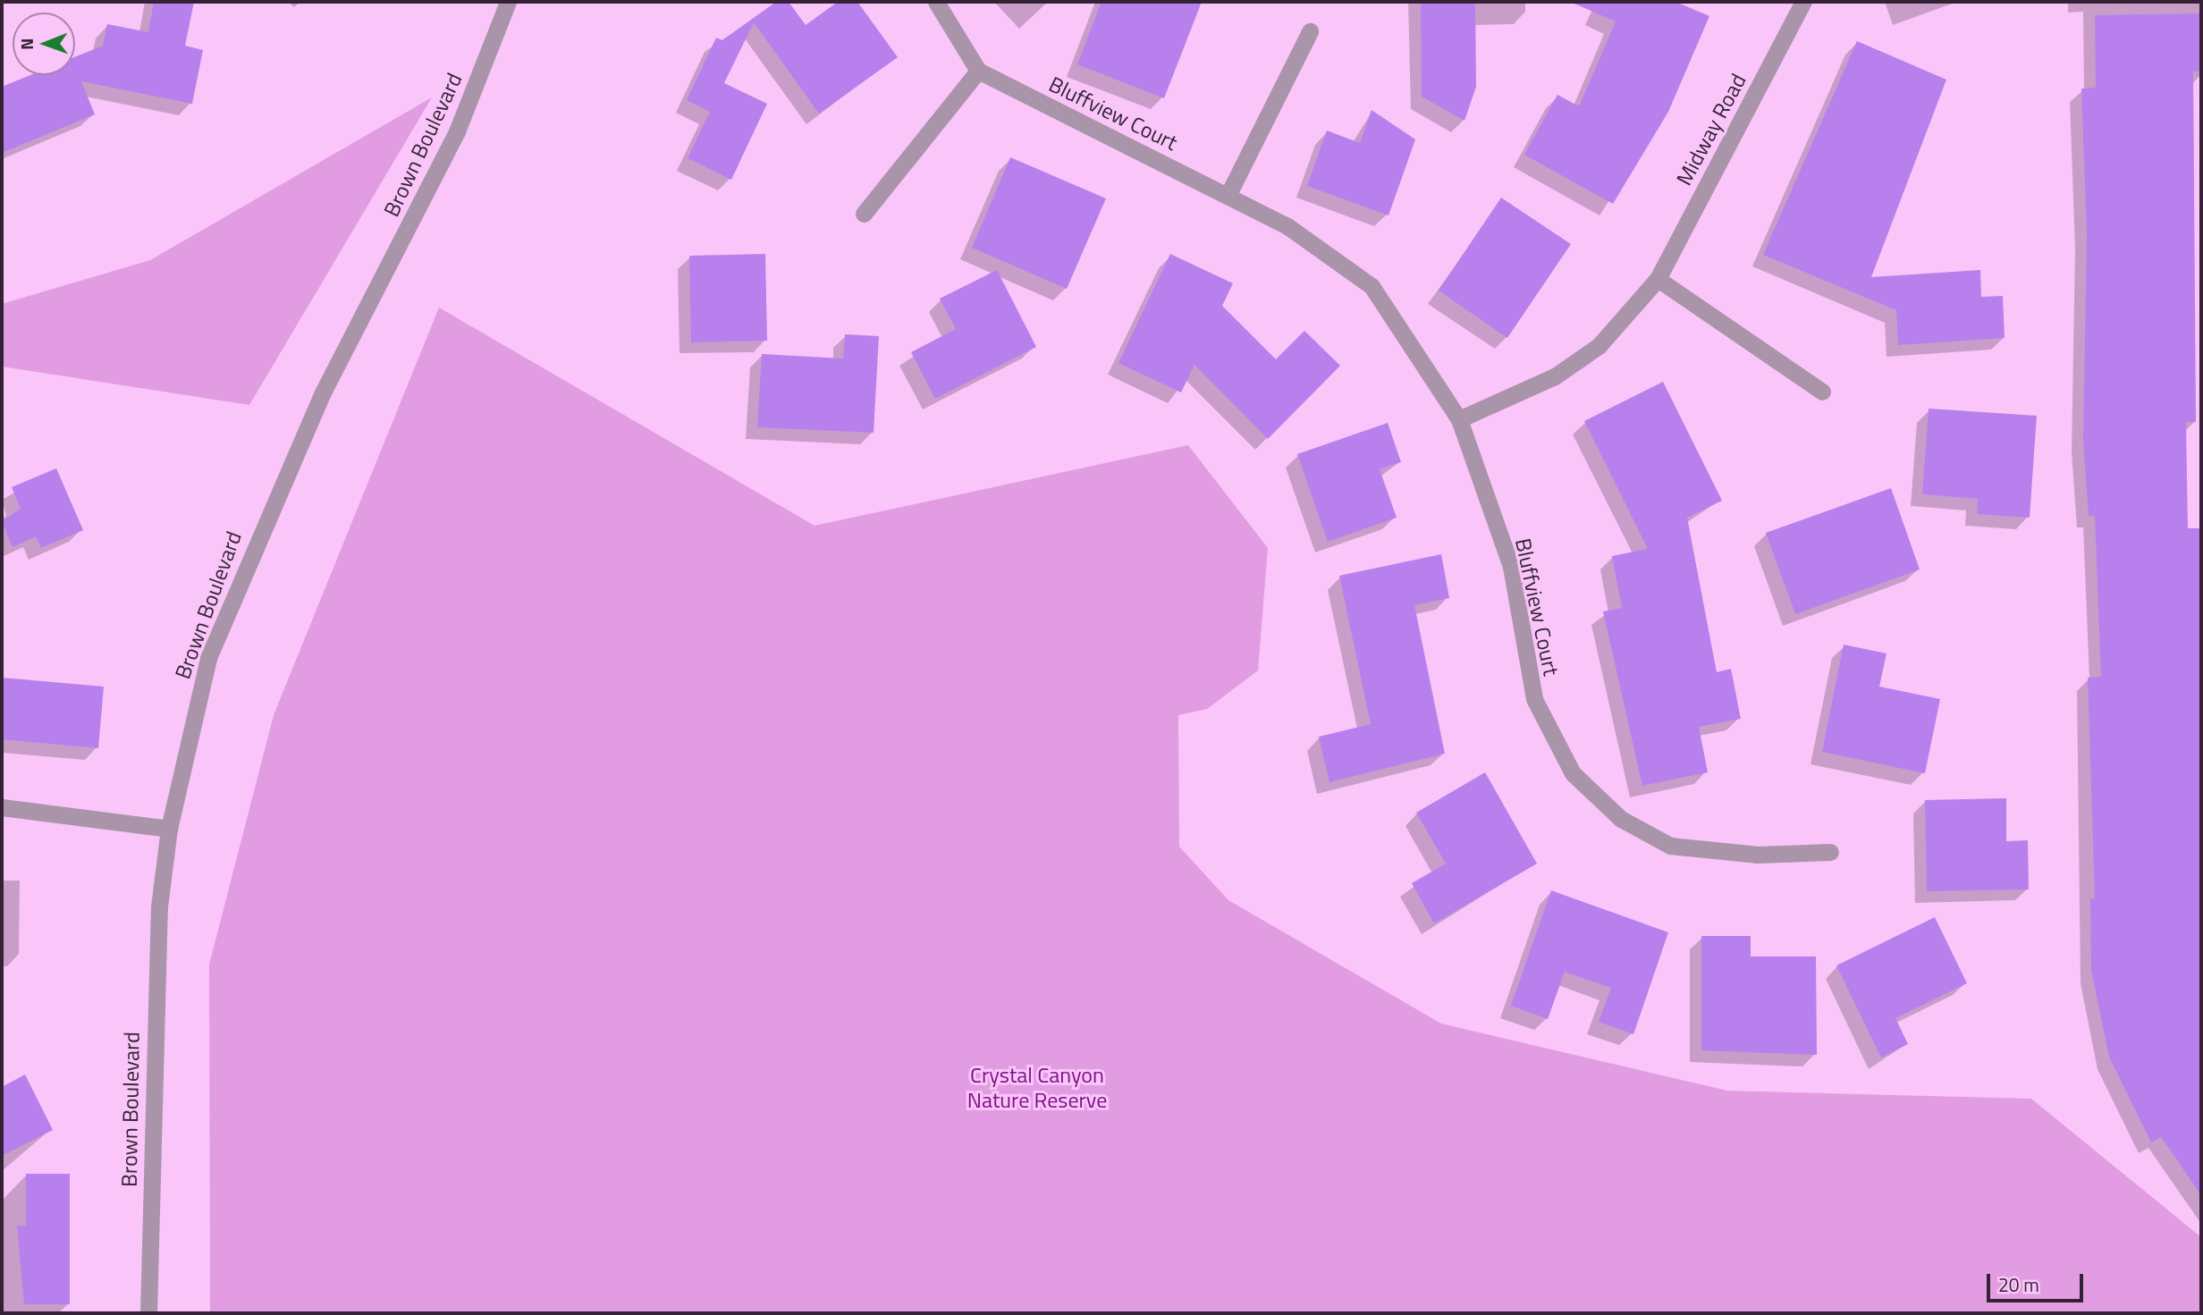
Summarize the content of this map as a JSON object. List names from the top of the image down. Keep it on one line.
{"streets":{"street":["Bluffview Court","Midway Road","Brown Boulevard"]},"crossings":[["Bluffview Court","Midway Road"]],"parks":["Crystal Canyon Nature Reserve"],"scale_bar":"20 m","north":"left"}
